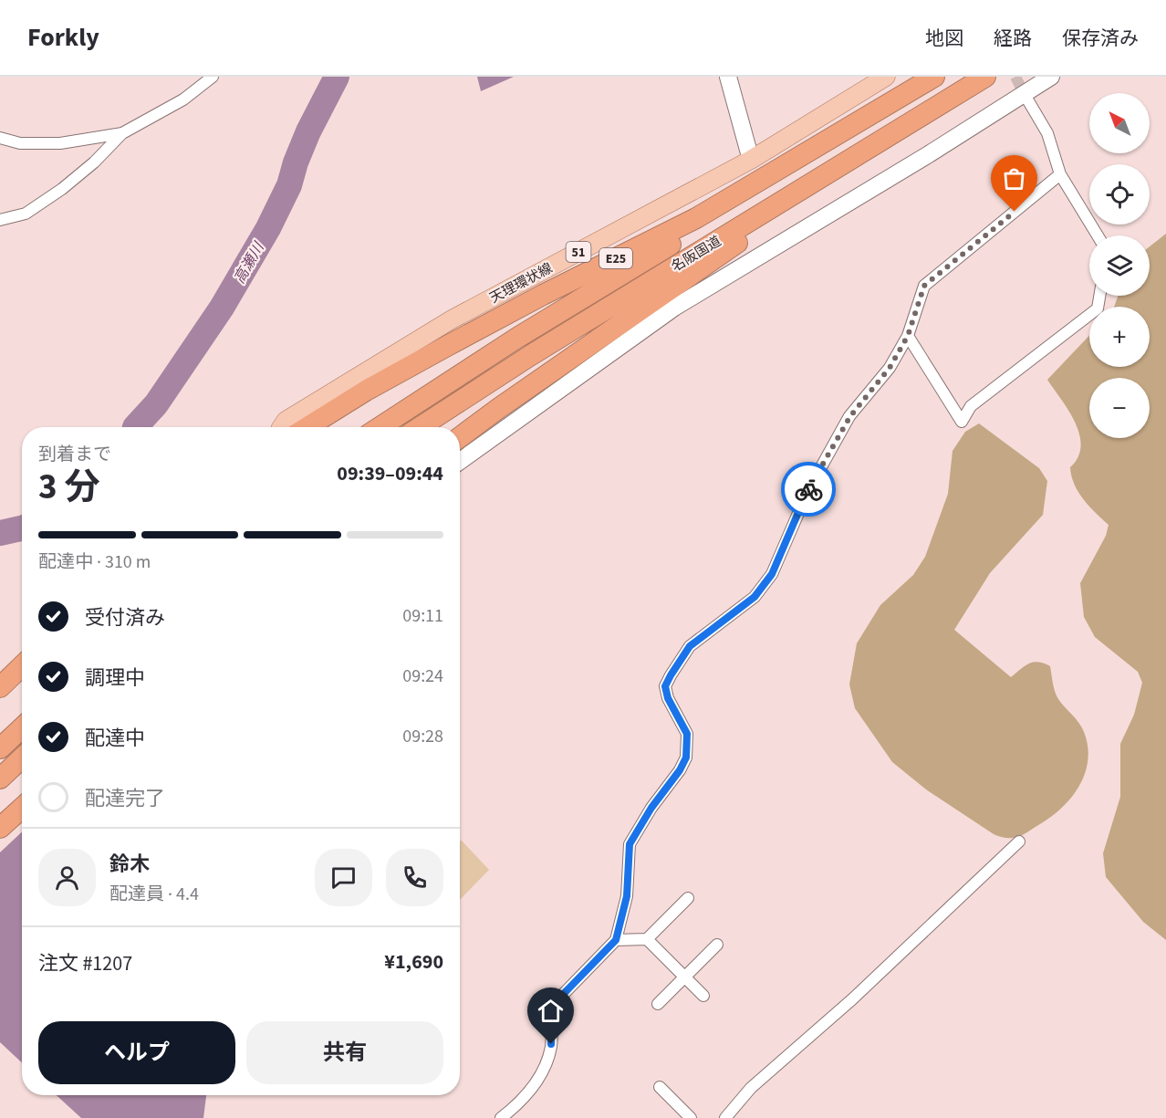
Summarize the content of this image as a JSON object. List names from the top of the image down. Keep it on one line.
{"streets":{"highway":["名阪国道","E25"],"main road":["51","天理環状線"]},"water":["高瀬川"],"north":"top left","page":{"header":"Forkly","nav":["地図","経路","保存済み"],"map_buttons":["+","−"],"heading":["3 分","到着まで","09:39–09:44"],"panel":["鈴木","配達員 · 4.4","注文 #1207","¥1,690"],"bar":"配達中 · 310 m","list":[["受付済み","09:11"],["調理中","09:24"],["配達中","09:28"],"配達完了"],"buttons":["ヘルプ","共有"]}}
